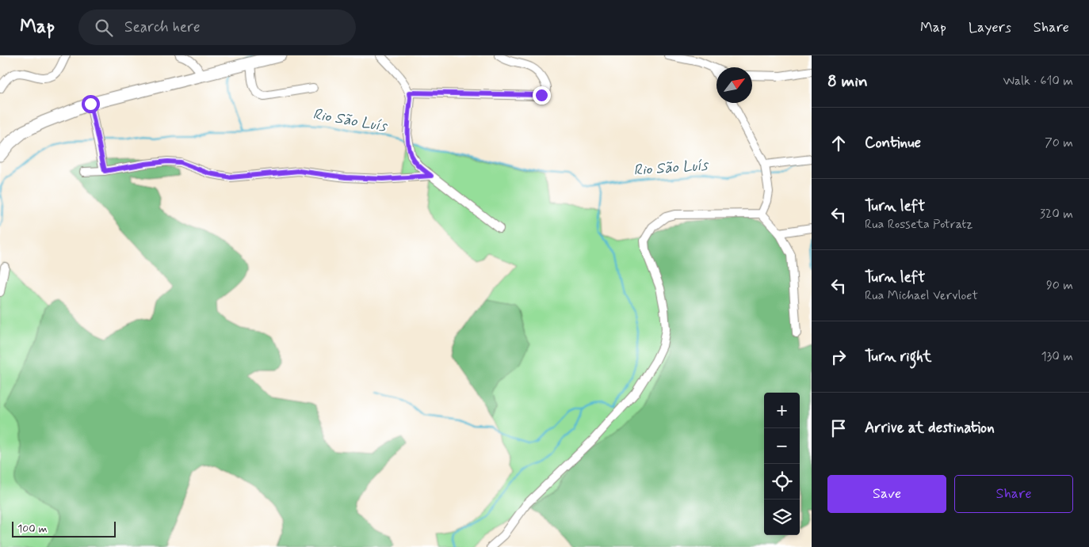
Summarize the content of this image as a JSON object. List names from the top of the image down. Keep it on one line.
{"water":["Rio São Luís"],"scale_bar":"100 m","north":"top right","page":{"header":"Map","search":"Search here","nav":["Map","Layers","Share"],"heading":["8 min","Walk · 610 m"],"list":[["Continue","70 m"],["Turn left","Rua Rosseta Potratz","320 m"],["Turn left","Rua Michael Vervloet","90 m"],["Turn right","130 m"],"Arrive at destination"],"map_buttons":["+","−"],"buttons":["Save","Share"],"scale":"100 m"}}
